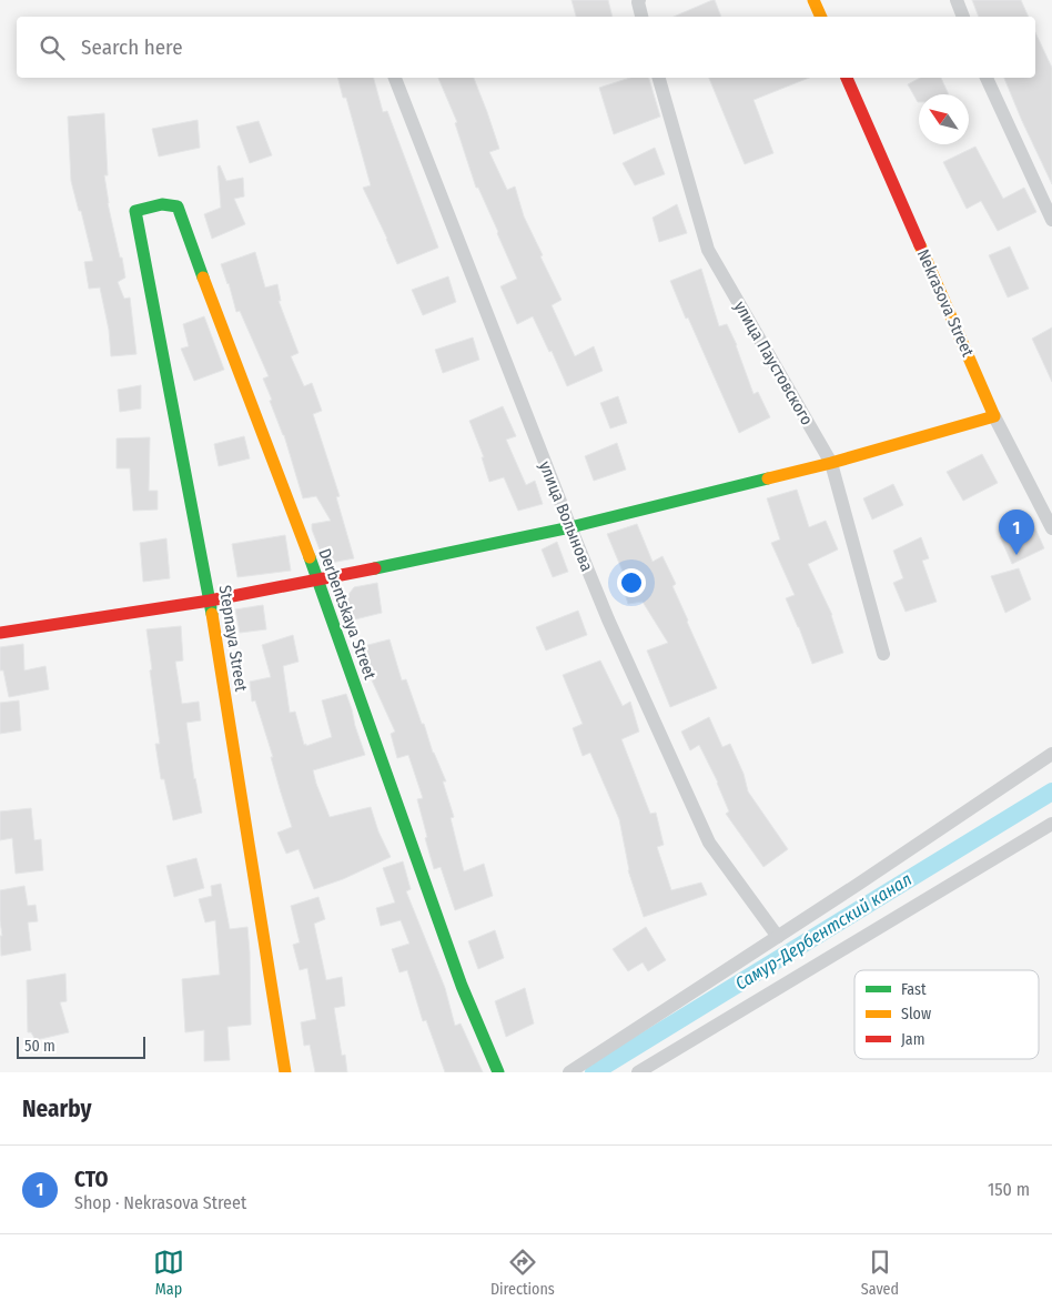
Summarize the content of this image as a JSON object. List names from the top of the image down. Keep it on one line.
{"streets":{"street":["Nekrasova Street","улица Паустовского","улица Волынова","Derbentskaya Street","Stepnaya Street"]},"crossings":[["Derbentskaya Street","Stepnaya Street"]],"water":["Самур-Дербентский канал"],"legend":["Fast","Slow","Jam"],"scale_bar":"50 m","north":"top left","page":{"search":"Search here","pins":"1","scale":"50 m","heading":"Nearby","list":[{"mark":"1","name":"СТО","note":"Shop · Nekrasova Street","value":"150 m"}],"nav":["Map","Directions","Saved"]}}
